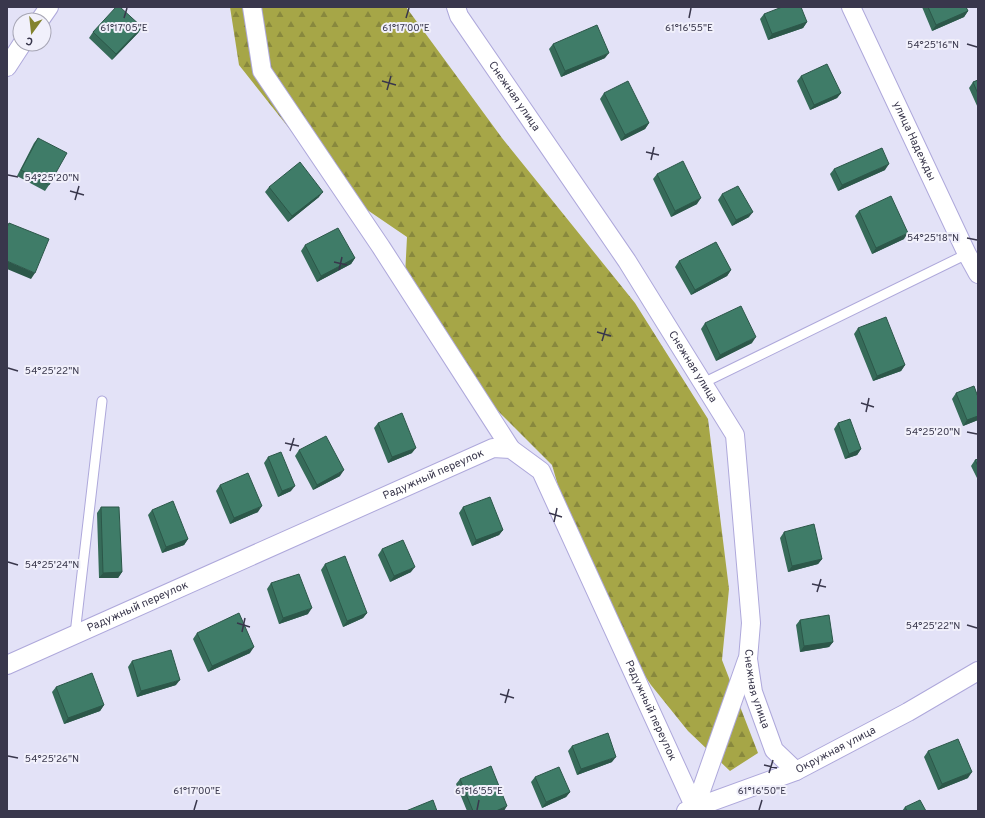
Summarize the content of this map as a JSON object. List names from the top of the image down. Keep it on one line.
{"streets":{"street":["Снежная улица","улица Надежды","Радужный переулок","Окружная улица"]},"crossings":[["Снежная улица","Окружная улица"],["Радужный переулок","Окружная улица"]],"north":"bottom","coordinates":["61°17'05\"E","61°17'00\"E","61°16'55\"E","54°25'16\"N","54°25'20\"N","54°25'18\"N","54°25'22\"N","54°25'24\"N","54°25'26\"N","61°16'50\"E"]}
